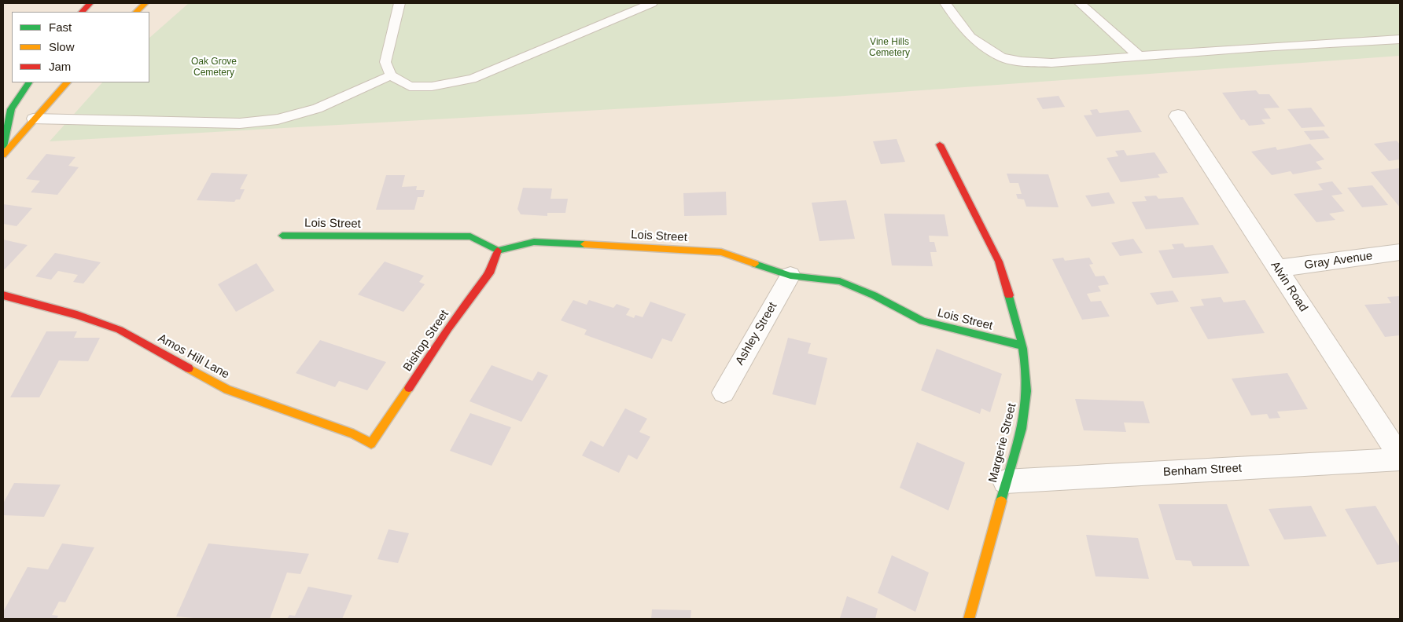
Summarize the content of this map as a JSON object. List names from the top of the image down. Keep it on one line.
{"streets":{"street":["Lois Street","Gray Avenue","Alvin Road","Ashley Street","Bishop Street","Amos Hill Lane","Margerie Street","Benham Street"]},"crossings":[["Lois Street","Ashley Street"],["Lois Street","Bishop Street"],["Lois Street","Margerie Street"],["Gray Avenue","Alvin Road"],["Alvin Road","Benham Street"],["Bishop Street","Amos Hill Lane"],["Margerie Street","Benham Street"]],"parks":["Vine Hills Cemetery","Oak Grove Cemetery"],"legend":["Fast","Slow","Jam"]}
